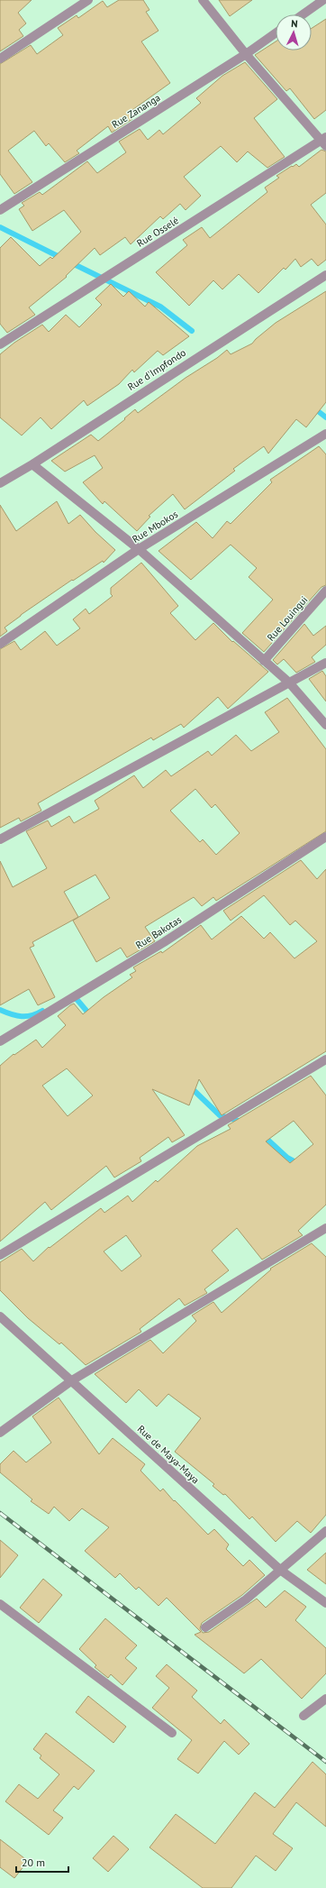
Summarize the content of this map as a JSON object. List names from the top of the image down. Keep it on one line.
{"streets":{"street":["Rue Zananga","Rue Osselé","Rue d'Impfondo","Rue Mbokos","Rue Louingui","Rue Bakotas","Rue de Maya-Maya"]},"scale_bar":"20 m","north":"top"}
